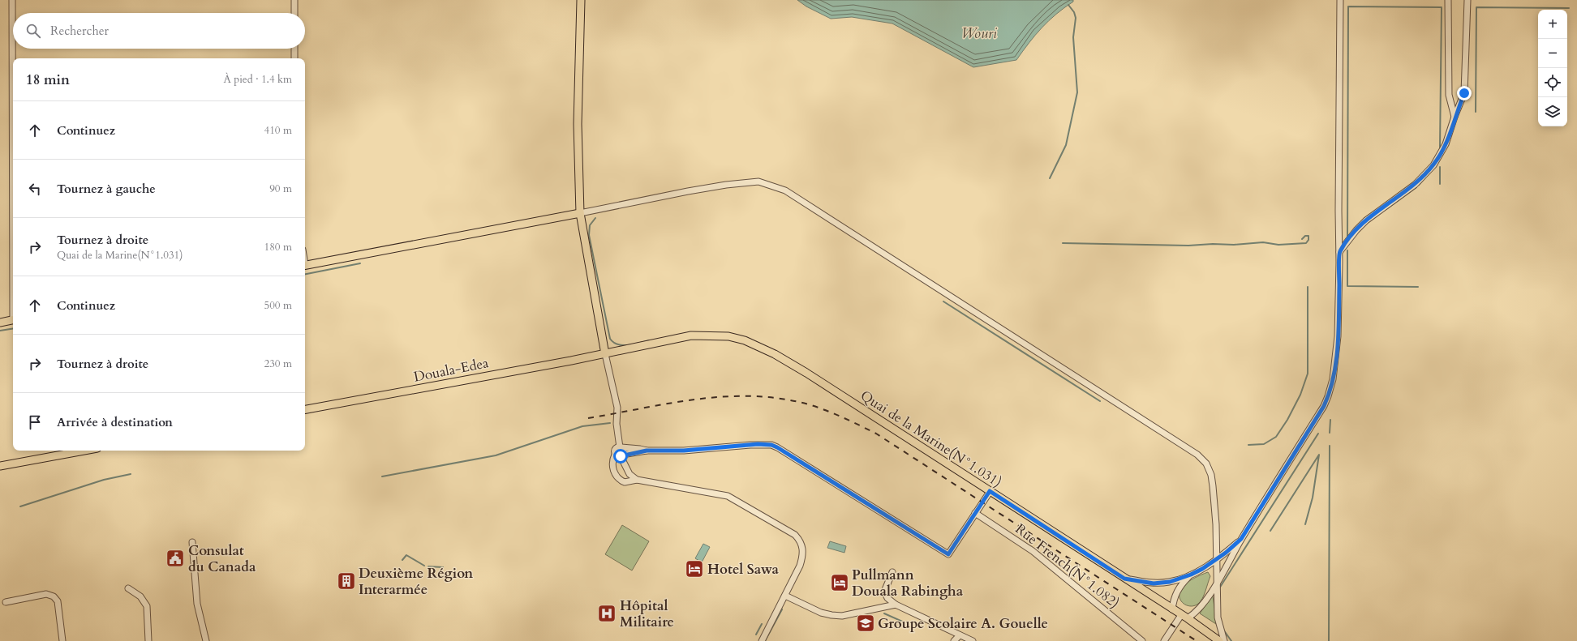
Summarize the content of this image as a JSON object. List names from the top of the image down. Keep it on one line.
{"streets":{"main road":["Douala-Edea","Quai de la Marine(N°1.031)"],"street":["Rue French(N°1.082)"]},"crossings":[["Douala-Edea","Quai de la Marine(N°1.031)"]],"water":["Wouri"],"places":{"public building":["Consulat du Canada"],"hotel":["Hotel Sawa","Pullmann Douala Rabingha"],"building":["Deuxième Région Interarmée"],"hospital":["Hôpital Militaire"],"school or university":["Groupe Scolaire A. Gouelle"]},"page":{"map_buttons":["+","−"],"search":"Rechercher","heading":["18 min","À pied · 1.4 km"],"list":[["Continuez","410 m"],["Tournez à gauche","90 m"],["Tournez à droite","Quai de la Marine(N°1.031)","180 m"],["Continuez","500 m"],["Tournez à droite","230 m"],"Arrivée à destination"]}}
